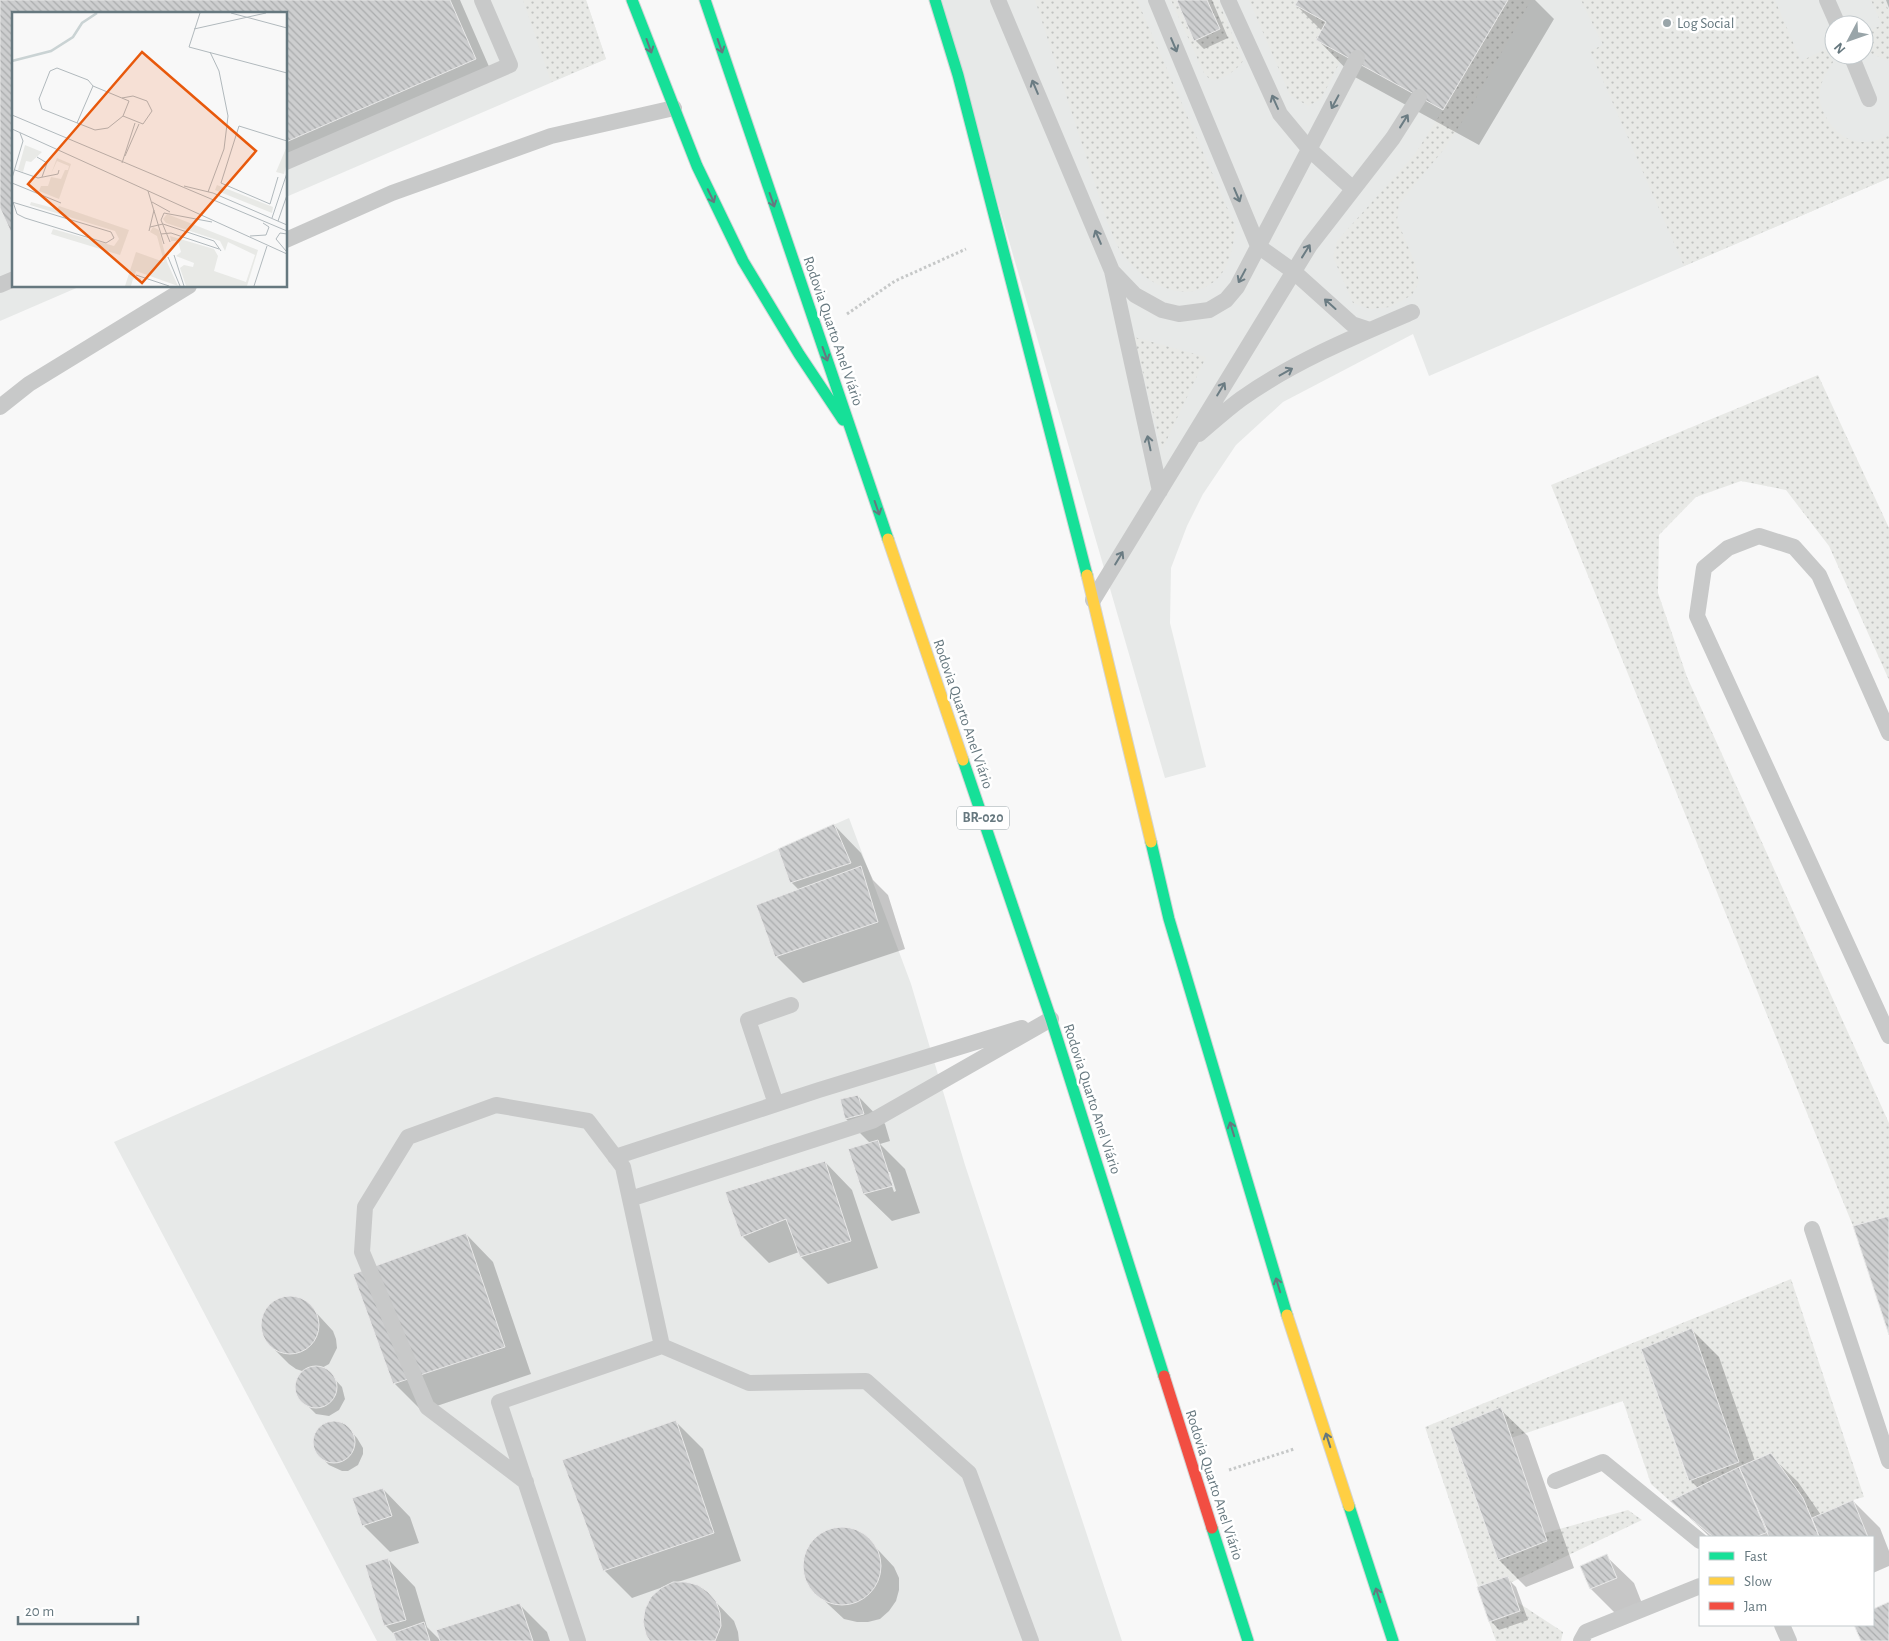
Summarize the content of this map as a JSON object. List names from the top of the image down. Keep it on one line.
{"streets":{"main road":["Rodovia Quarto Anel Viário","BR-020"]},"places":["Log Social"],"legend":["Fast","Slow","Jam"],"scale_bar":"20 m","north":"bottom left"}
